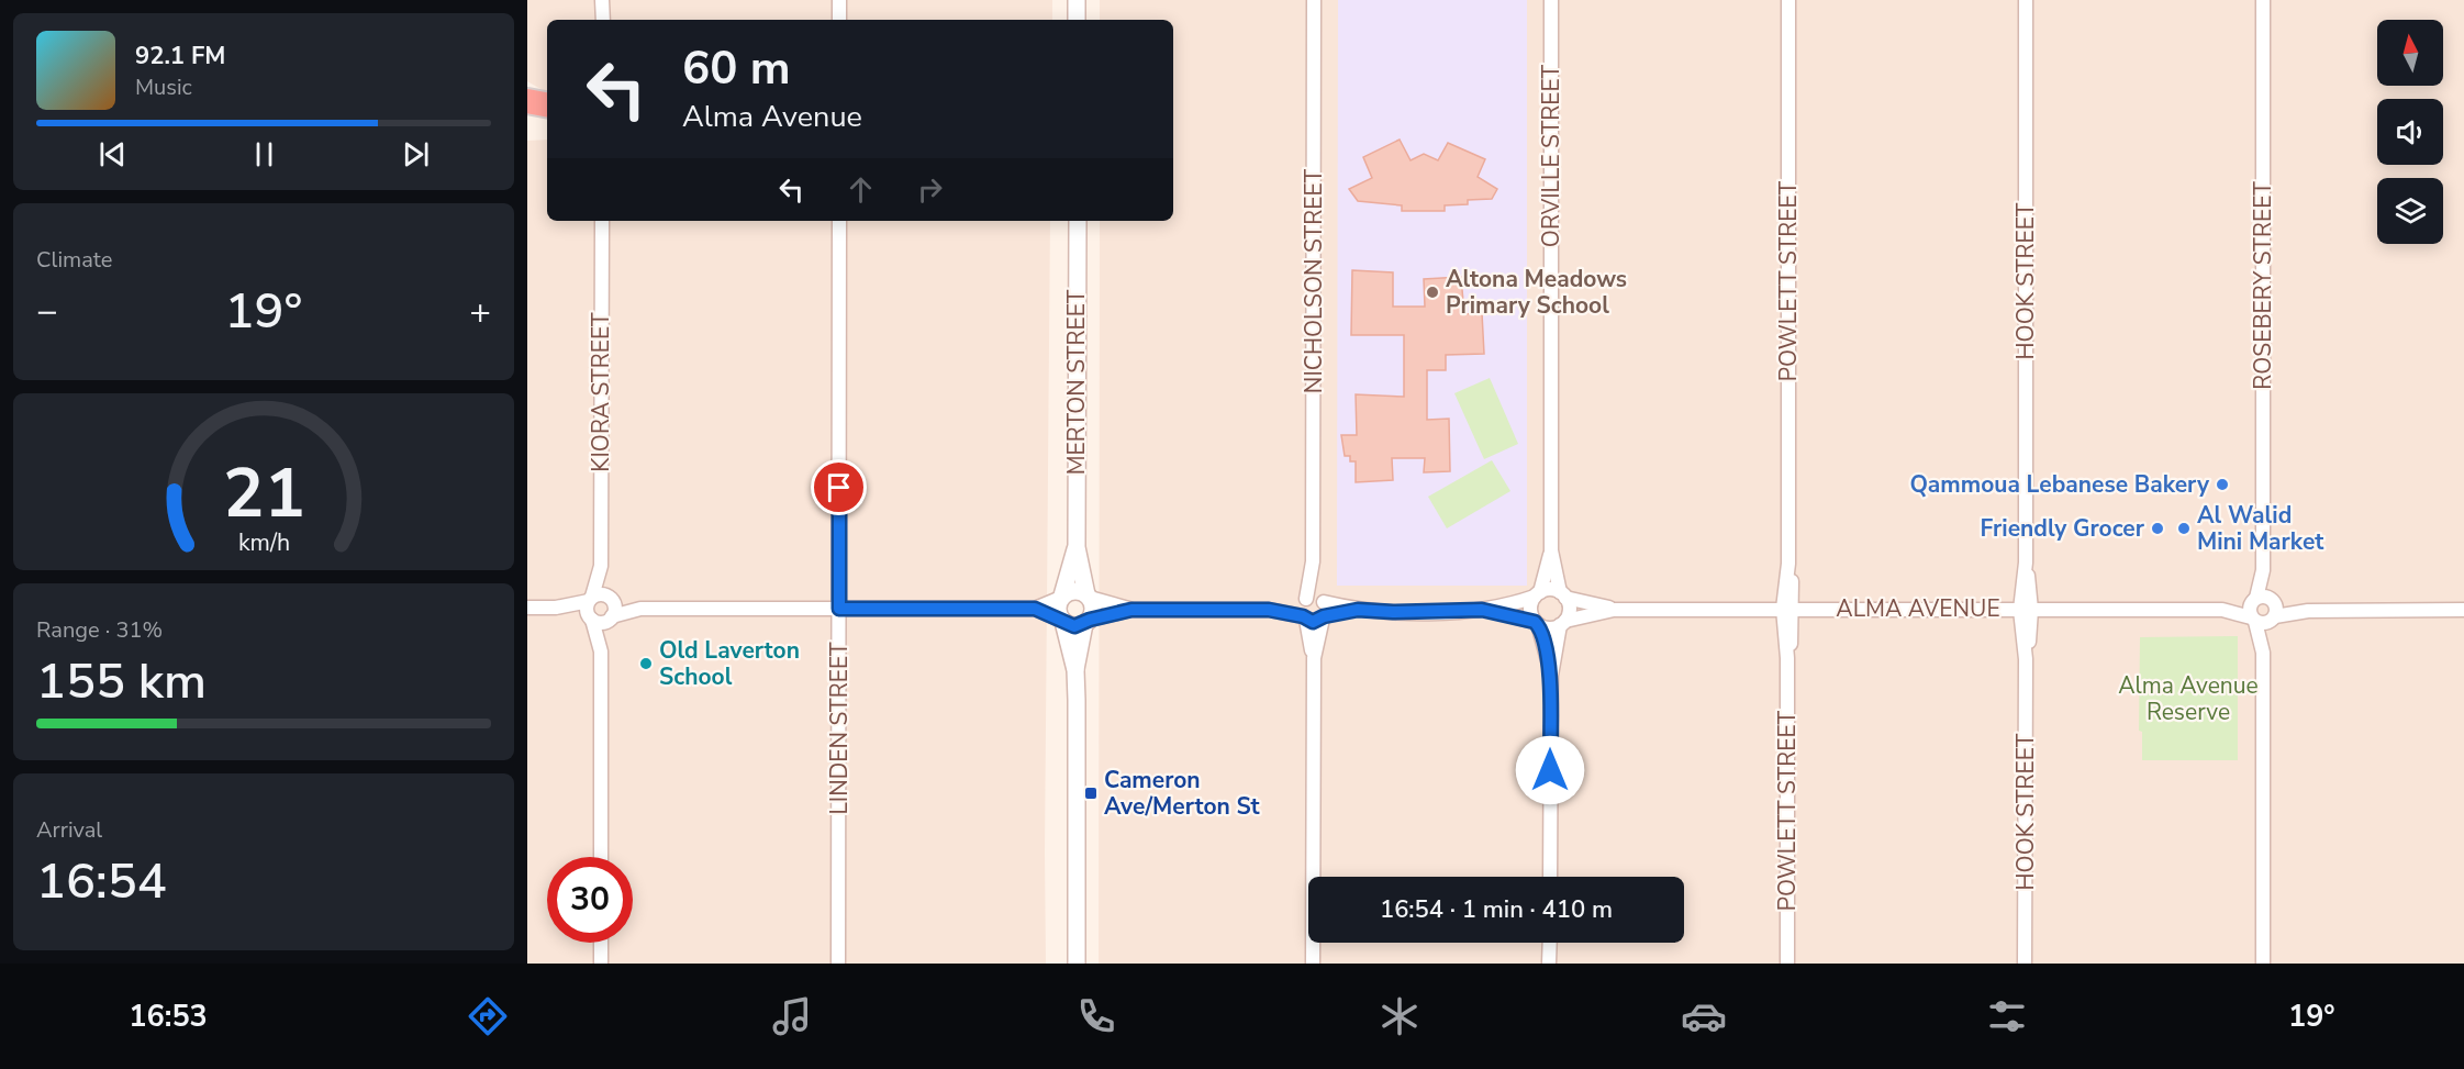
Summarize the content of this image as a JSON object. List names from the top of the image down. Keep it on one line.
{"streets":{"street":["ORVILLE STREET","NICHOLSON STREET","POWLETT STREET","HOOK STREET","ROSEBERY STREET","MERTON STREET","KIORA STREET","ALMA AVENUE","LINDEN STREET"]},"crossings":[["ORVILLE STREET","ALMA AVENUE"],["POWLETT STREET","ALMA AVENUE"],["HOOK STREET","ALMA AVENUE"],["ROSEBERY STREET","ALMA AVENUE"]],"parks":["Alma Avenue Reserve"],"places":{"other":["Altona Meadows Primary School","Qammoua Lebanese Bakery","Friendly Grocer","Al Walid Mini Market","Old Laverton School"],"transit":["Cameron Ave/Merton St"]},"north":"top","page":{"turn":["60 m","Alma Avenue"],"song":["92.1 FM","Music"],"tile":["Climate",["Range · 31%","155 km"],["Arrival","16:54"]],"heat":["−","19°","+"],"limit":"30","trip":"16:54 · 1 min · 410 m","tabs":["16:53","19°"],"gauge":["21","km/h"]}}
